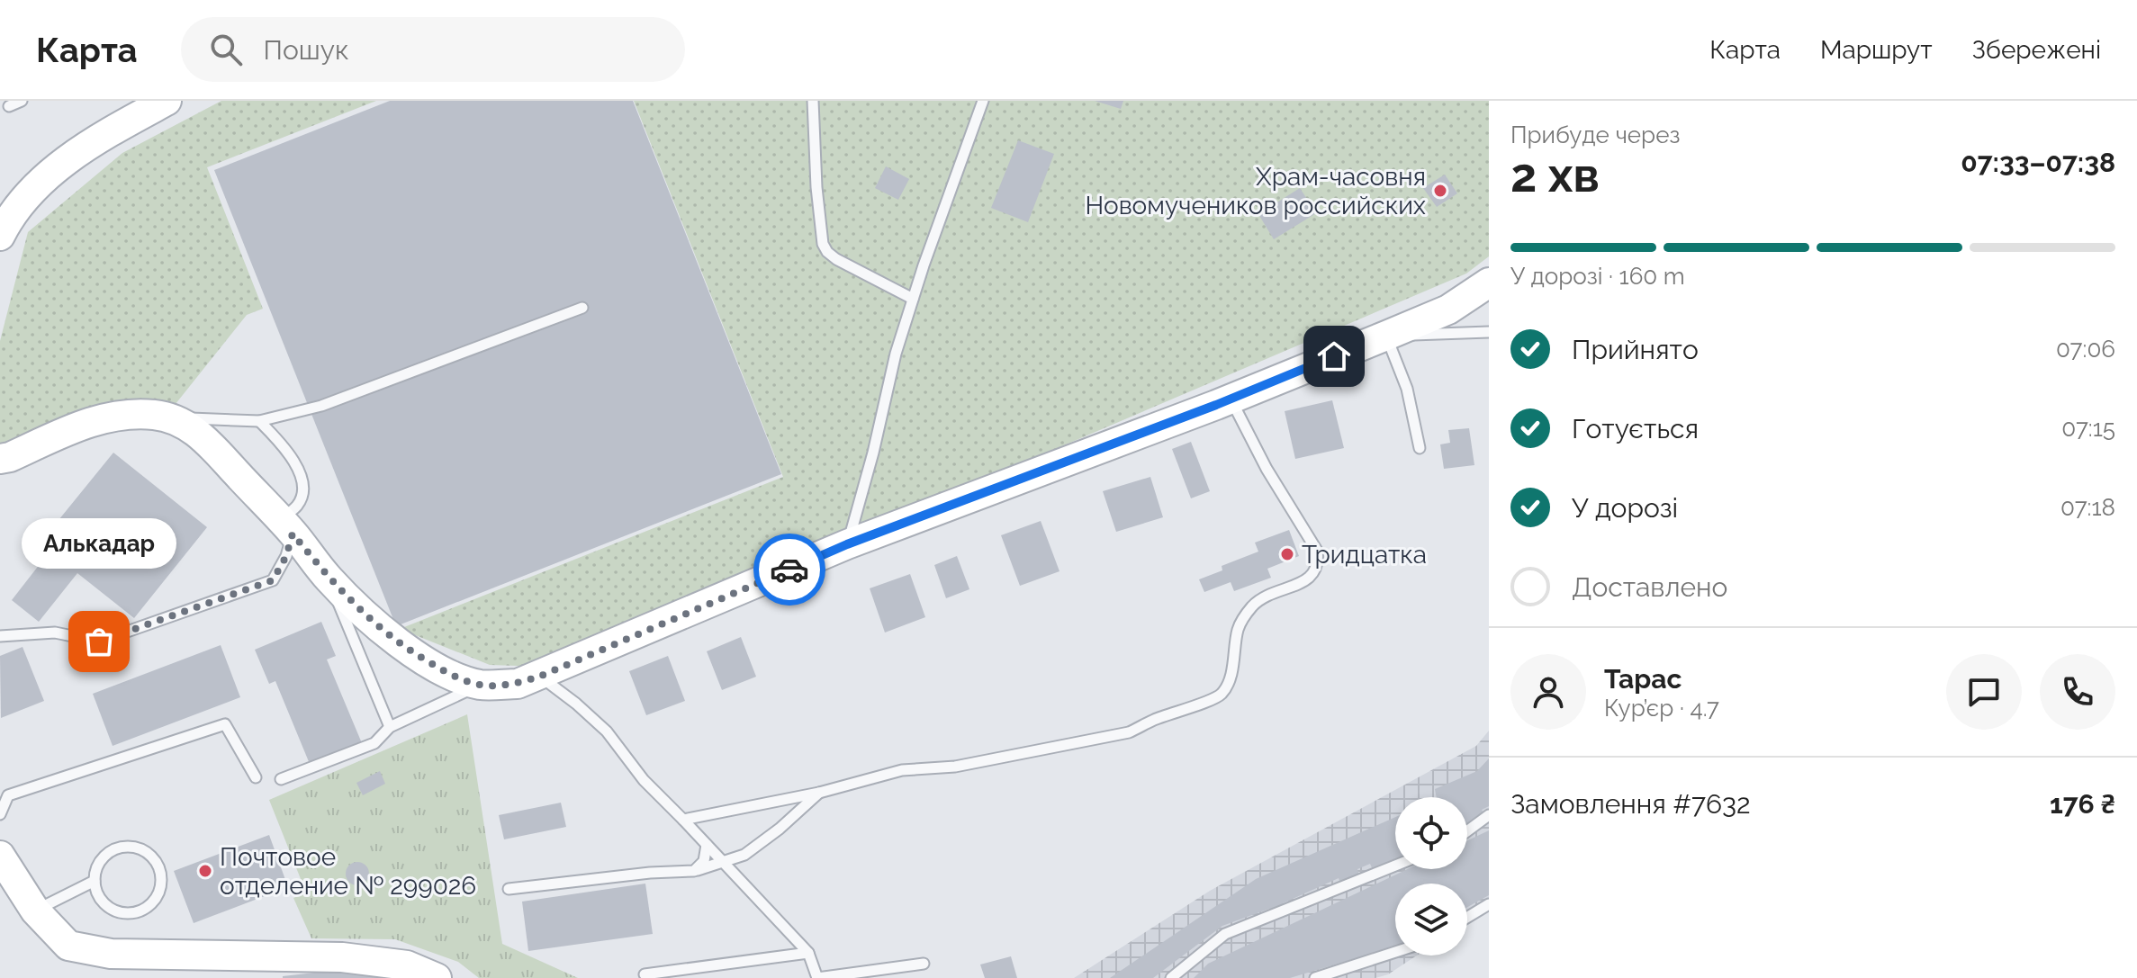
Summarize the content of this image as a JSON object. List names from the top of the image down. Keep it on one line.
{"places":["Храм-часовня Новомучеников российских","Тридцатка","Алькадар","Почтовое отделение № 299026"],"page":{"header":"Карта","search":"Пошук","nav":["Карта","Маршрут","Збережені"],"heading":["2 хв","Прибуде через","07:33–07:38"],"panel":["Тарас","Кур’єр · 4.7","Замовлення #7632","176 ₴"],"bar":"У дорозі · 160 m","list":[["Прийнято","07:06"],["Готується","07:15"],["У дорозі","07:18"],"Доставлено"],"bubble":"Алькадар"}}
